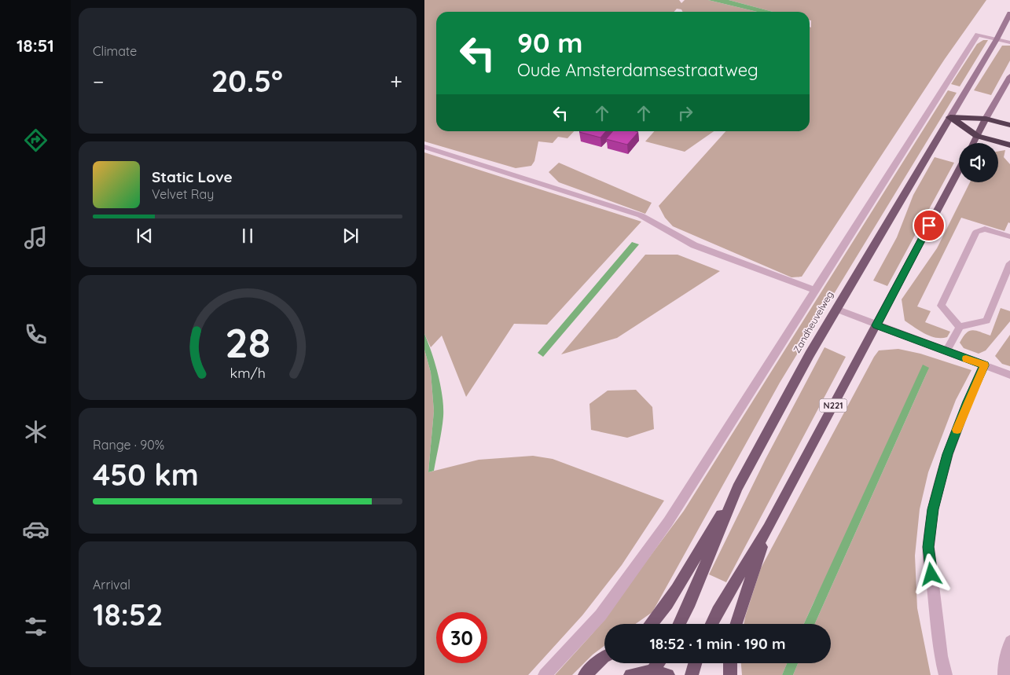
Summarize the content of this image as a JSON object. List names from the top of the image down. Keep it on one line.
{"streets":{"main road":["Zandheuvelweg","N221"]},"page":{"tabs":"18:51","tile":["Climate",["Range · 90%","450 km"],["Arrival","18:52"]],"turn":["90 m","Oude Amsterdamsestraatweg"],"heat":["−","20.5°","+"],"song":["Static Love","Velvet Ray"],"limit":"30","trip":"18:52 · 1 min · 190 m","gauge":["28","km/h"]}}
